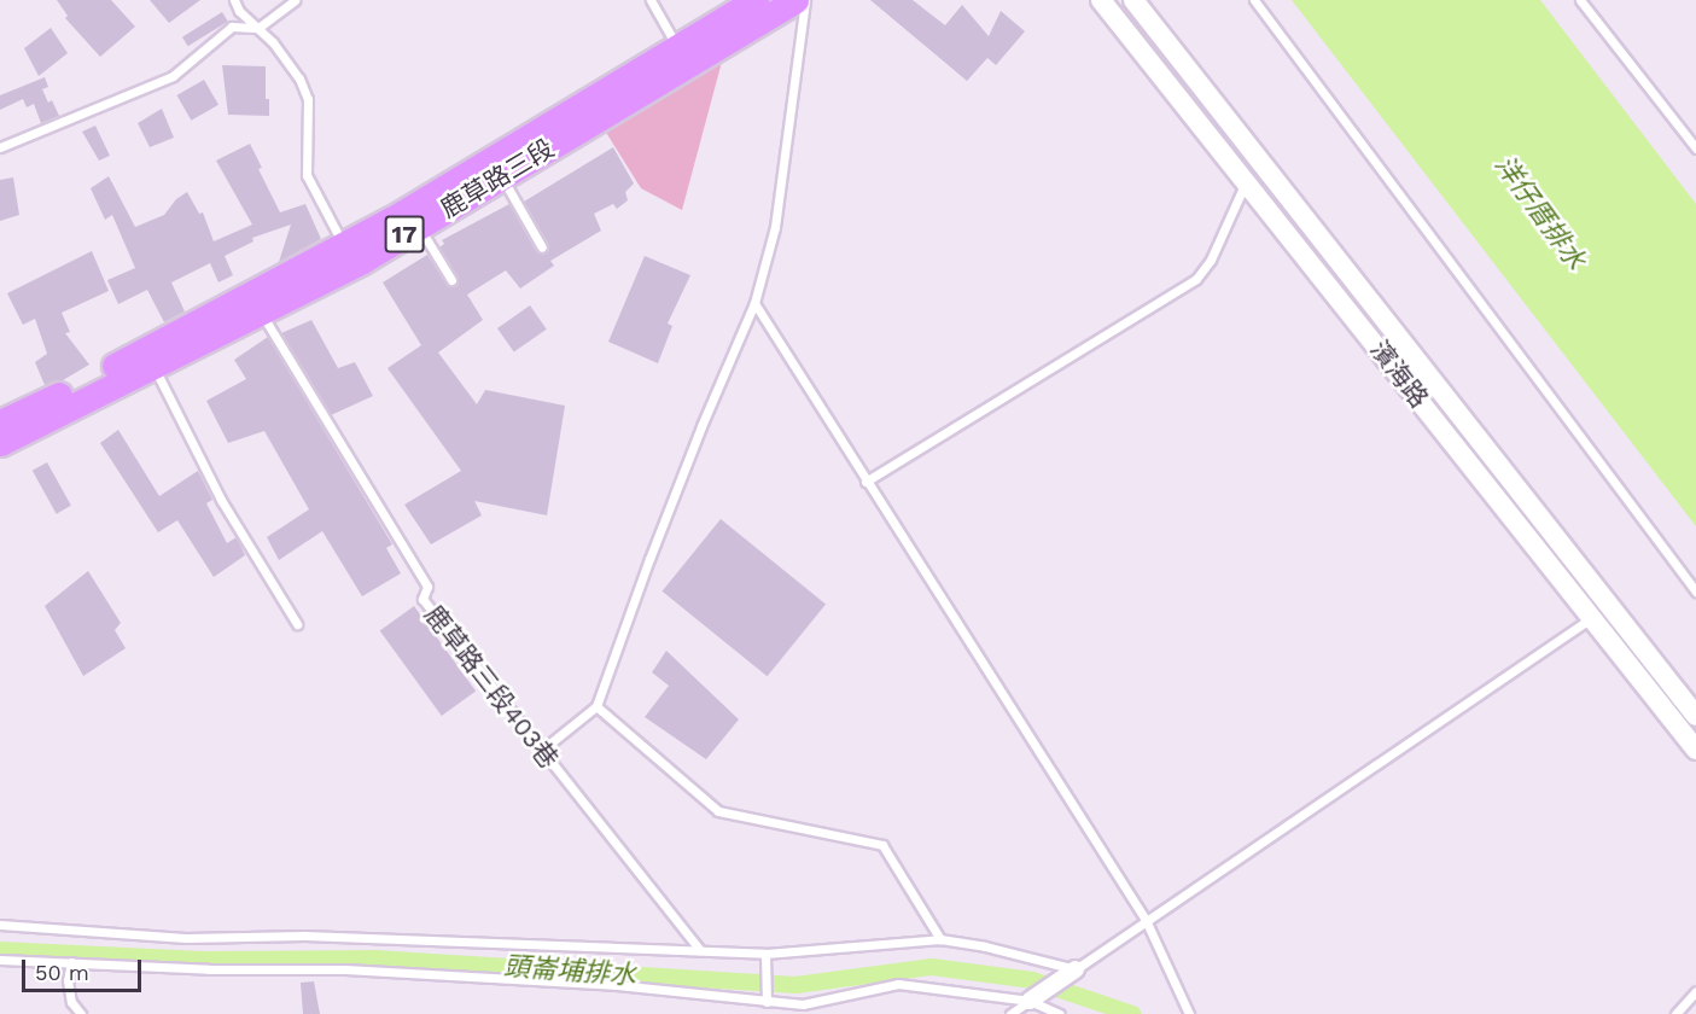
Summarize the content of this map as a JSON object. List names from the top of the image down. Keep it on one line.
{"streets":{"main road":["鹿草路三段","17"],"street":["濱海路"],"lane":["鹿草路三段403巷"]},"crossings":[["鹿草路三段","鹿草路三段403巷"]],"water":["洋仔厝排水","頭崙埔排水"],"scale_bar":"50 m"}
